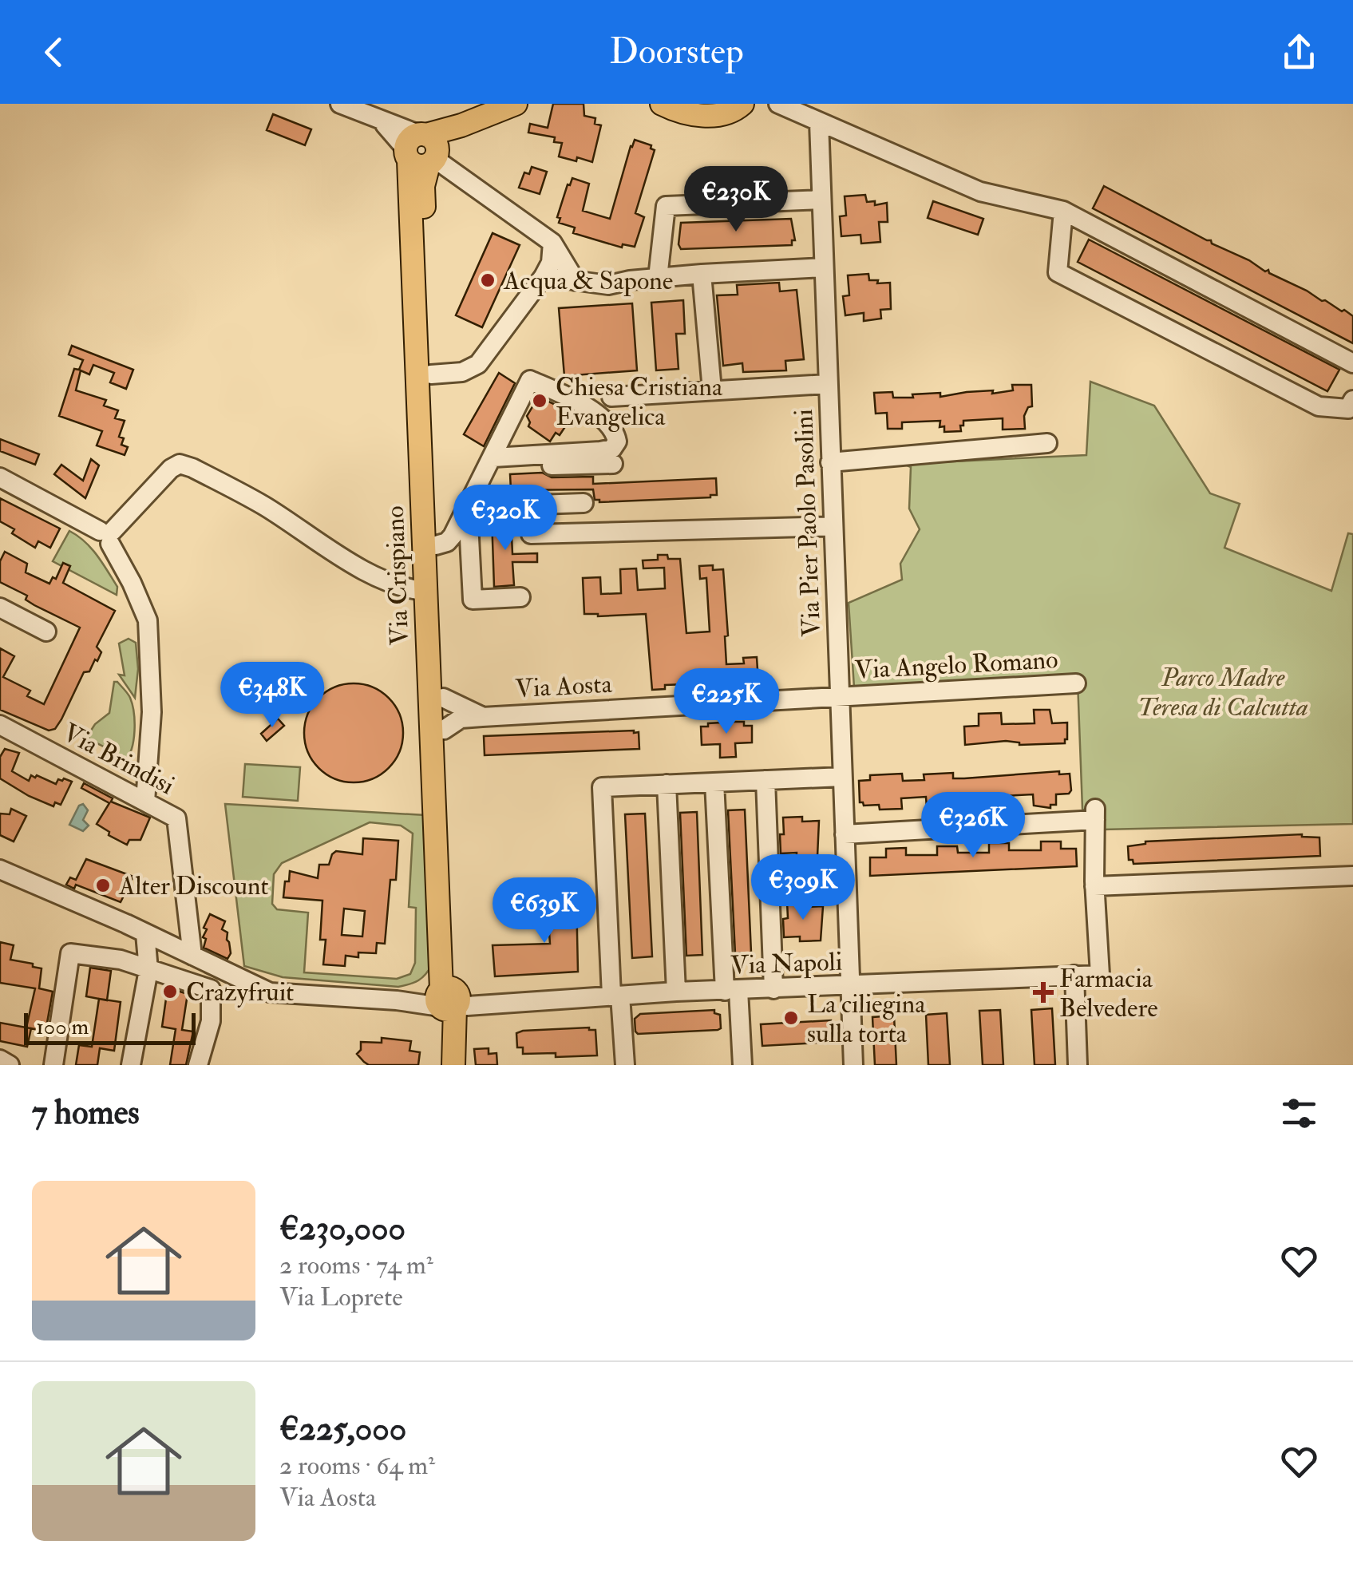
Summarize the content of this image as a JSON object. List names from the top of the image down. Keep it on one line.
{"streets":{"main road":["Via Crispiano"],"street":["Via Pier Paolo Pasolini","Via Angelo Romano","Via Aosta","Via Brindisi","Via Napoli"]},"crossings":[["Via Pier Paolo Pasolini","Via Angelo Romano"],["Via Pier Paolo Pasolini","Via Aosta"],["Via Pier Paolo Pasolini","Via Napoli"],["Via Crispiano","Via Napoli"],["Via Angelo Romano","Via Aosta"]],"parks":["Parco Madre Teresa di Calcutta"],"places":{"other":["Acqua & Sapone","Chiesa Cristiana Evangelica","Alter Discount","Crazyfruit","La ciliegina sulla torta"],"health":["Farmacia Belvedere"]},"scale_bar":"100 m","page":{"header":"Doorstep","price":["€230K","€320K","€348K","€225K","€326K","€309K","€639K"],"scale":"100 m","heading":"7 homes","list":[{"name":"€230,000","note":"2 rooms · 74 m² · Via Loprete"},{"name":"€225,000","note":"2 rooms · 64 m² · Via Aosta"}]}}
